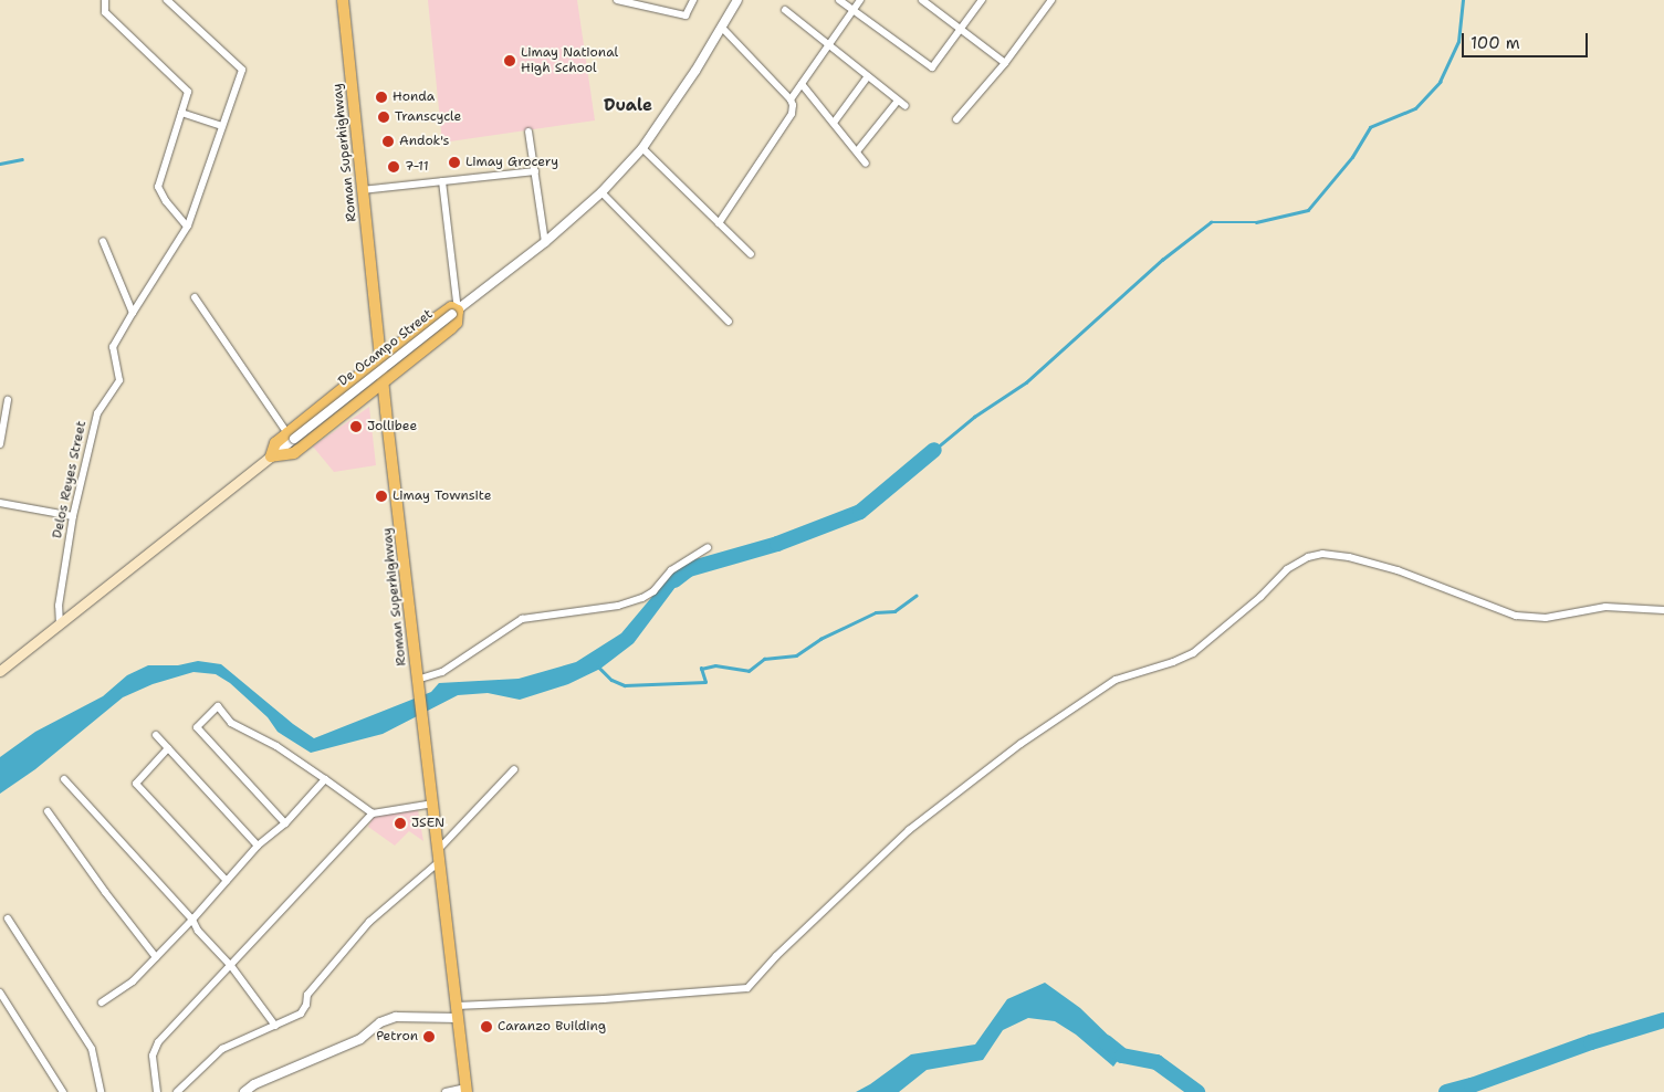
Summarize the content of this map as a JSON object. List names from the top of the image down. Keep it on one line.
{"streets":{"main road":["Roman Superhighway"],"street":["De Ocampo Street","Delos Reyes Street"]},"districts":["Duale"],"places":["Limay National High School","Honda","Transcycle","Andok's","Limay Grocery","7-11","Jollibee","Limay Townsite","JSEN","Caranzo Building","Petron"],"scale_bar":"100 m"}
